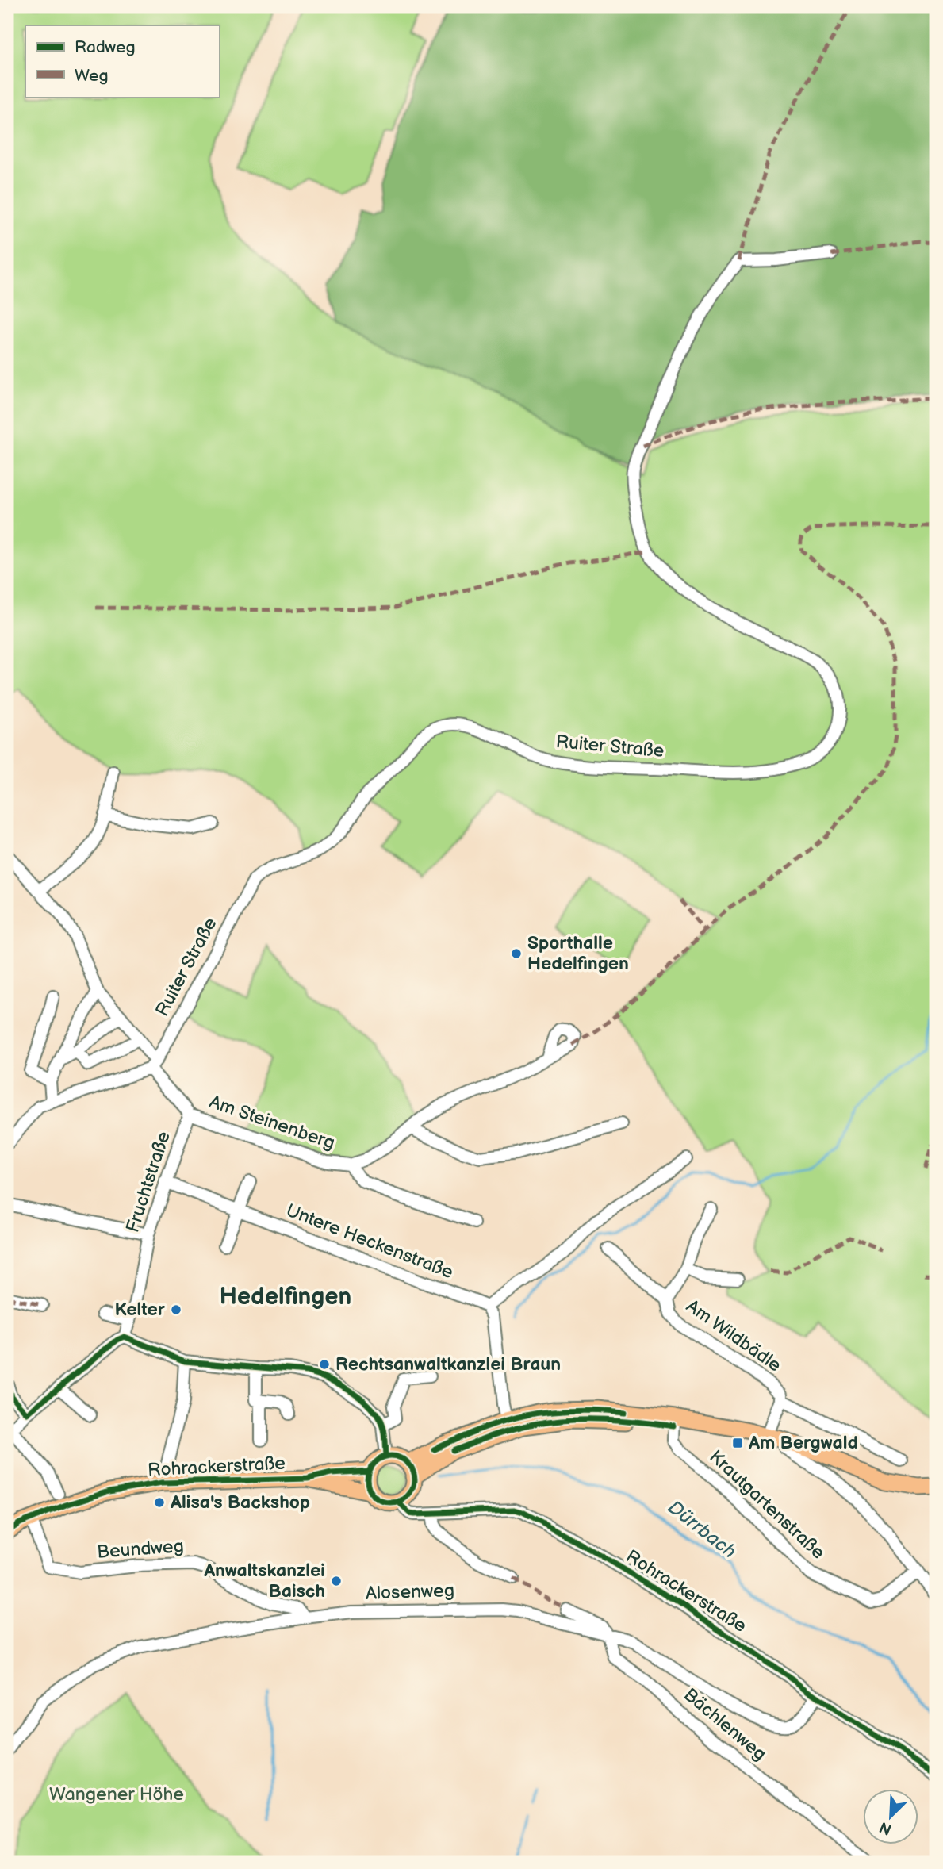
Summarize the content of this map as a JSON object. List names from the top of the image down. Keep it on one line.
{"streets":{"main road":["Rohrackerstraße"],"street":["Ruiter Straße","Am Steinenberg","Fruchtstraße","Untere Heckenstraße","Am Wildbädle","Krautgartenstraße","Beundweg","Alosenweg","Bächlenweg"]},"crossings":[["Ruiter Straße","Fruchtstraße"],["Am Steinenberg","Fruchtstraße"],["Fruchtstraße","Untere Heckenstraße"],["Rohrackerstraße","Beundweg"],["Rohrackerstraße","Alosenweg"],["Beundweg","Alosenweg"],["Alosenweg","Bächlenweg"]],"districts":["Hedelfingen"],"water":["Dürrbach"],"parks":["Wangener Höhe"],"places":{"other":["Sporthalle Hedelfingen","Kelter","Rechtsanwaltkanzlei Braun","Alisa's Backshop","Anwaltskanzlei Baisch"],"transit":["Am Bergwald"]},"legend":["Radweg","Weg"],"north":"bottom left"}
